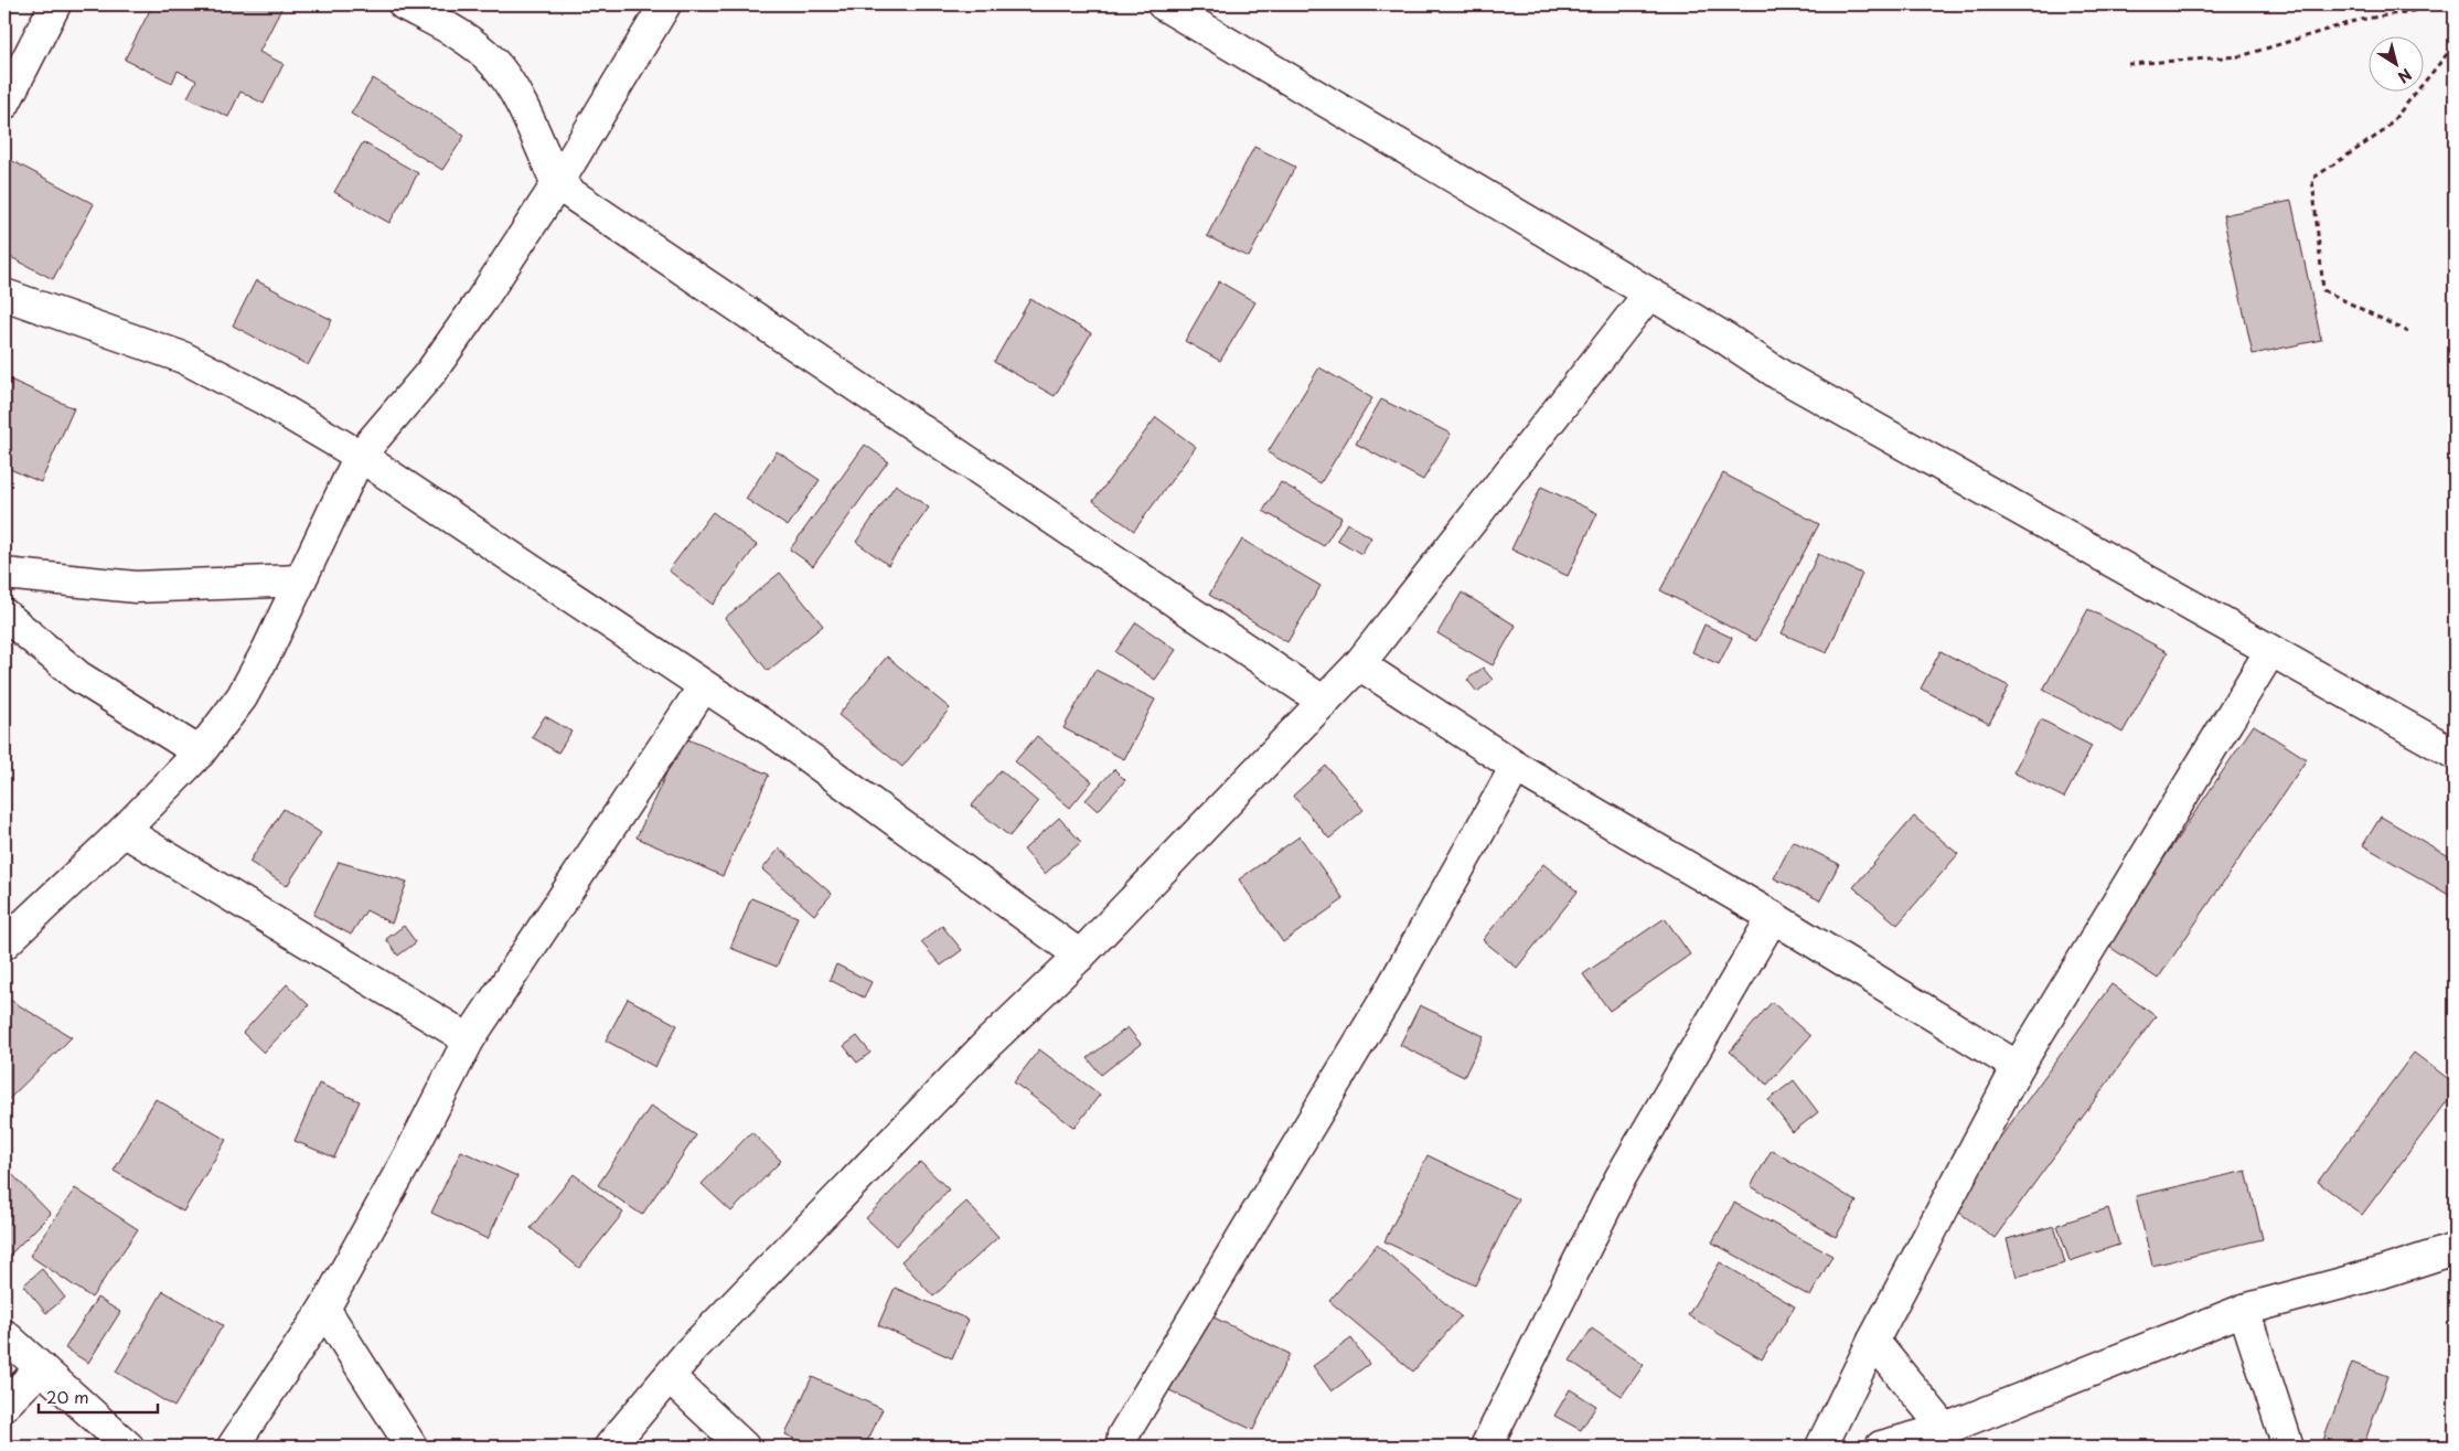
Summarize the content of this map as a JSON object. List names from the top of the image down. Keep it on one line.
{"scale_bar":"20 m","north":"bottom right"}
